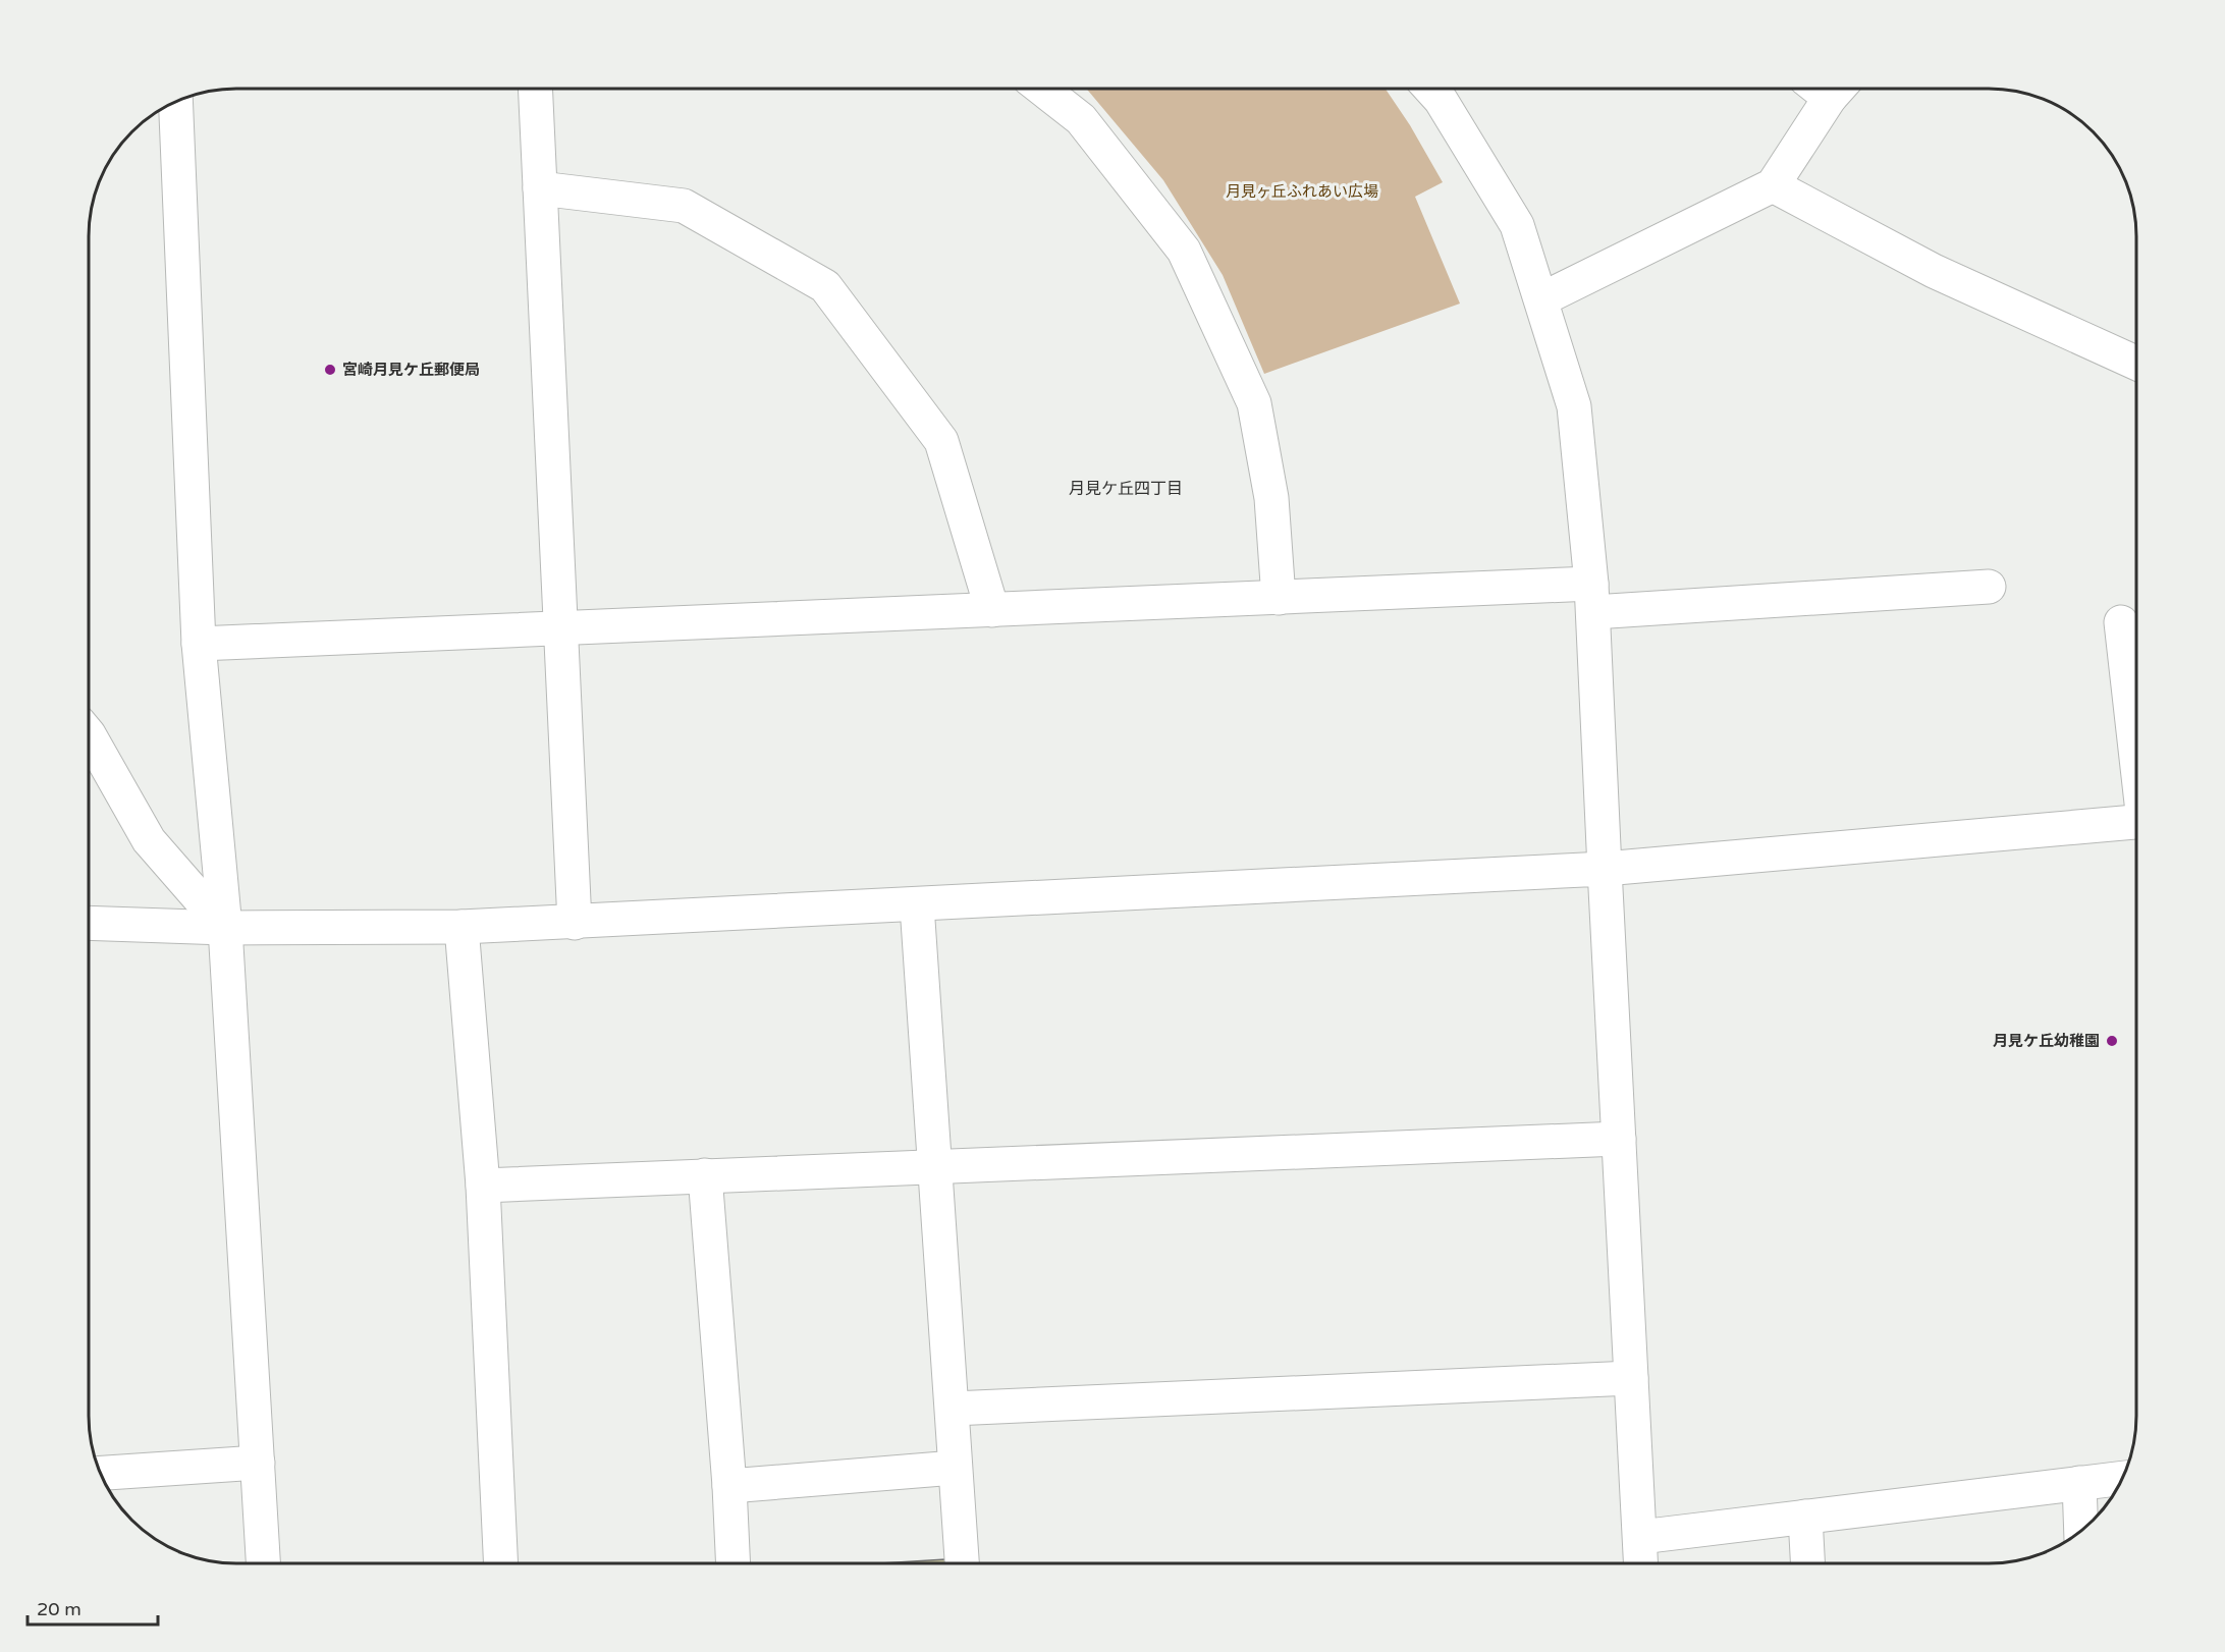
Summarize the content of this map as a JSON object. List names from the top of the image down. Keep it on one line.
{"districts":["月見ケ丘四丁目"],"parks":["月見ヶ丘ふれあい広場"],"places":["宮崎月見ケ丘郵便局","月見ケ丘幼稚園"],"scale_bar":"20 m"}
